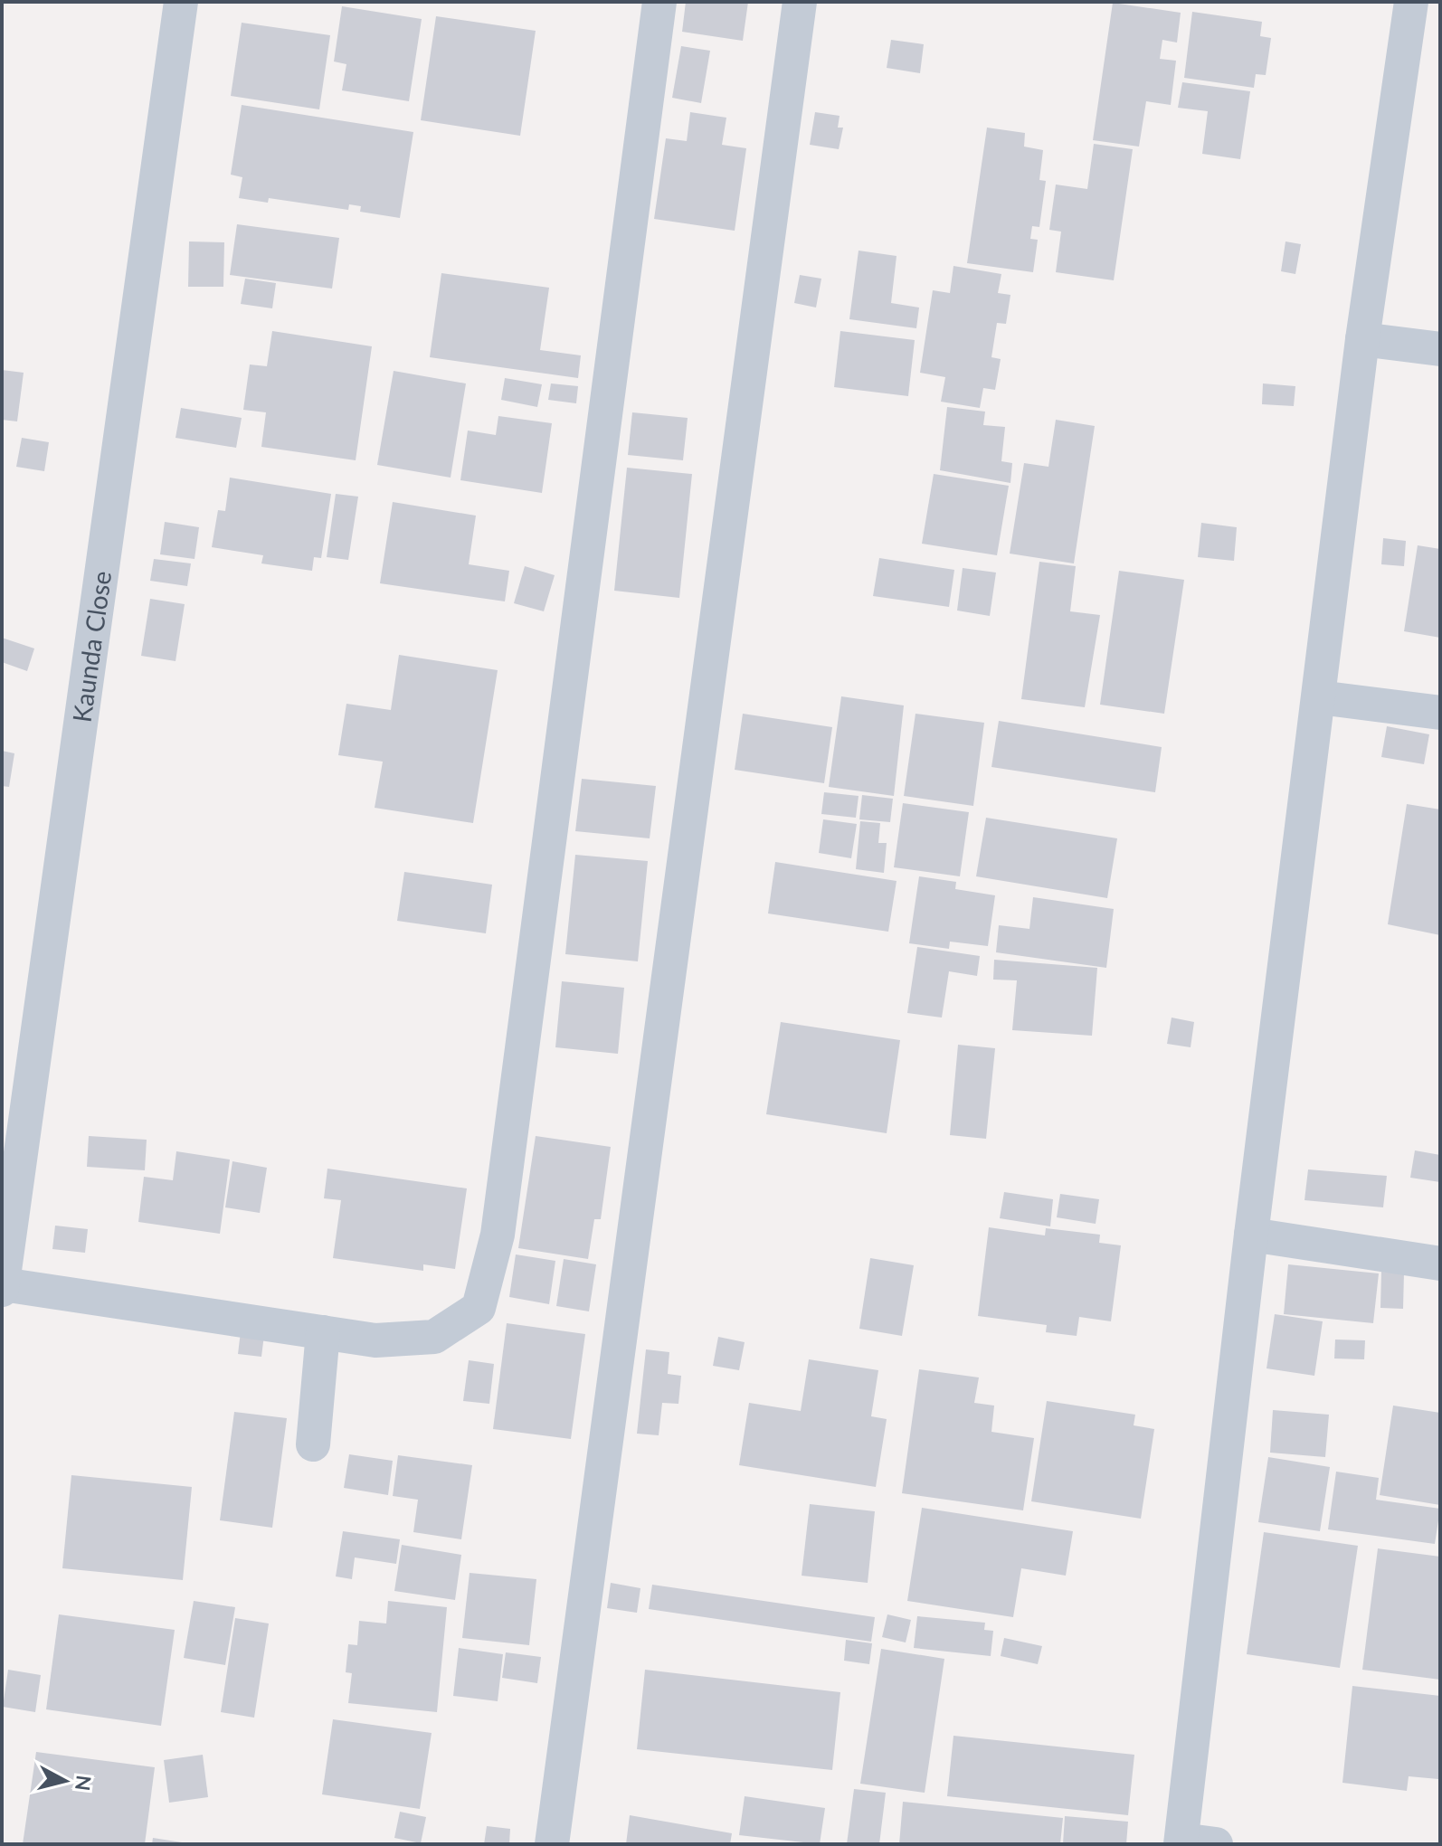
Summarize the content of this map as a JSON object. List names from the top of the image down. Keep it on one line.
{"streets":{"street":["Kaunda Close"]},"north":"right"}
